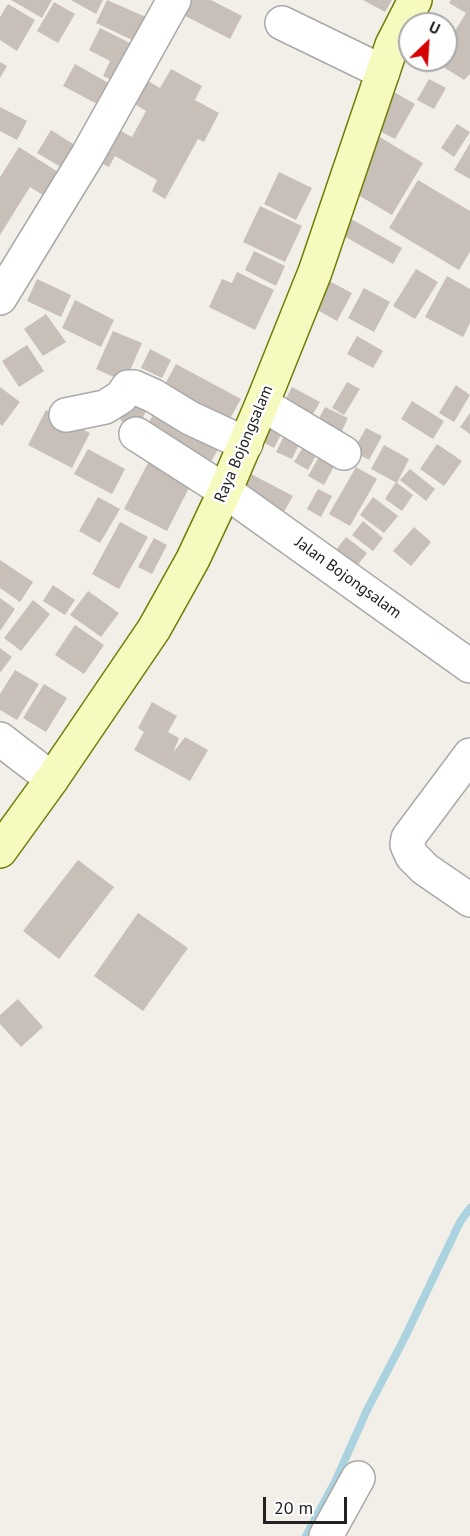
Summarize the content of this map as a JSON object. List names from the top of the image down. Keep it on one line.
{"streets":{"main road":["Raya Bojongsalam"],"street":["Jalan Bojongsalam"]},"crossings":[["Raya Bojongsalam","Jalan Bojongsalam"]],"scale_bar":"20 m","north":"top right"}
